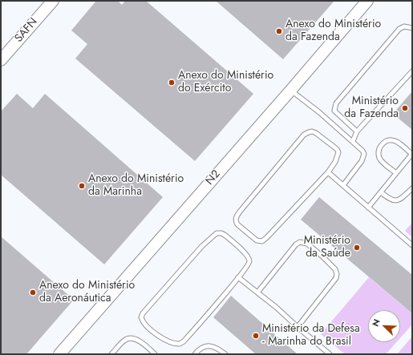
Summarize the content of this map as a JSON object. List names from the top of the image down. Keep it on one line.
{"streets":{"main road":["SAFN","N2"]},"places":["Anexo do Ministério da Fazenda","Anexo do Ministério do Exército","Ministério da Fazenda","Anexo do Ministério da Marinha","Ministério da Saúde","Anexo do Ministério da Aeronáutica","Ministério da Defesa - Marinha do Brasil"],"north":"top left"}
